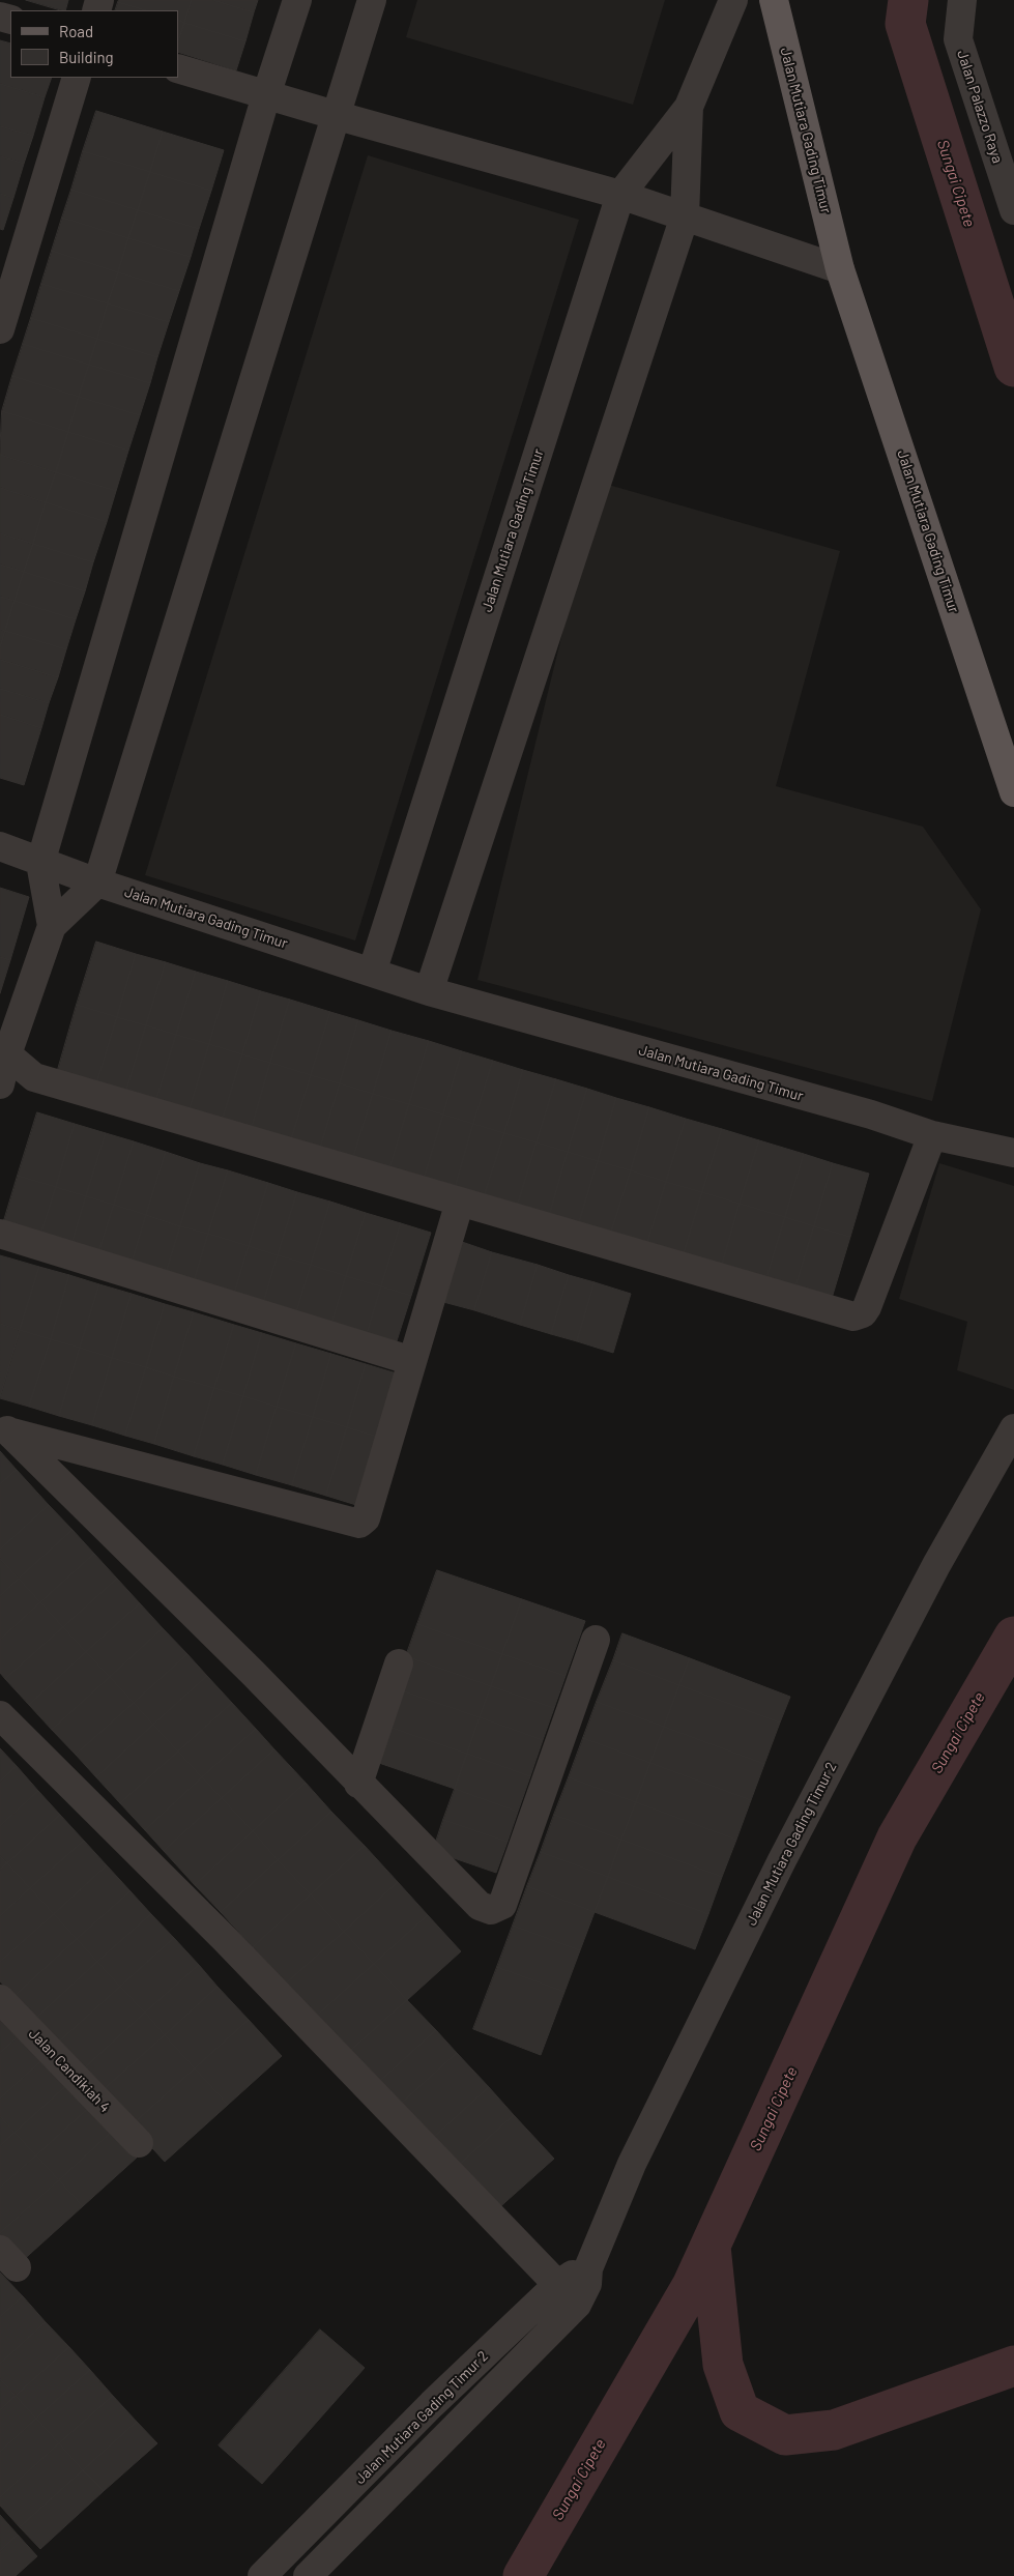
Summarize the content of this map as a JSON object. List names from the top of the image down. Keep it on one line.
{"streets":{"main road":["Jalan Mutiara Gading Timur"],"street":["Jalan Palazzo Raya","Jalan Mutiara Gading Timur 2","Jalan Candikiah 4"]},"water":["Sungai Cipete"],"legend":["Road","Building"]}
